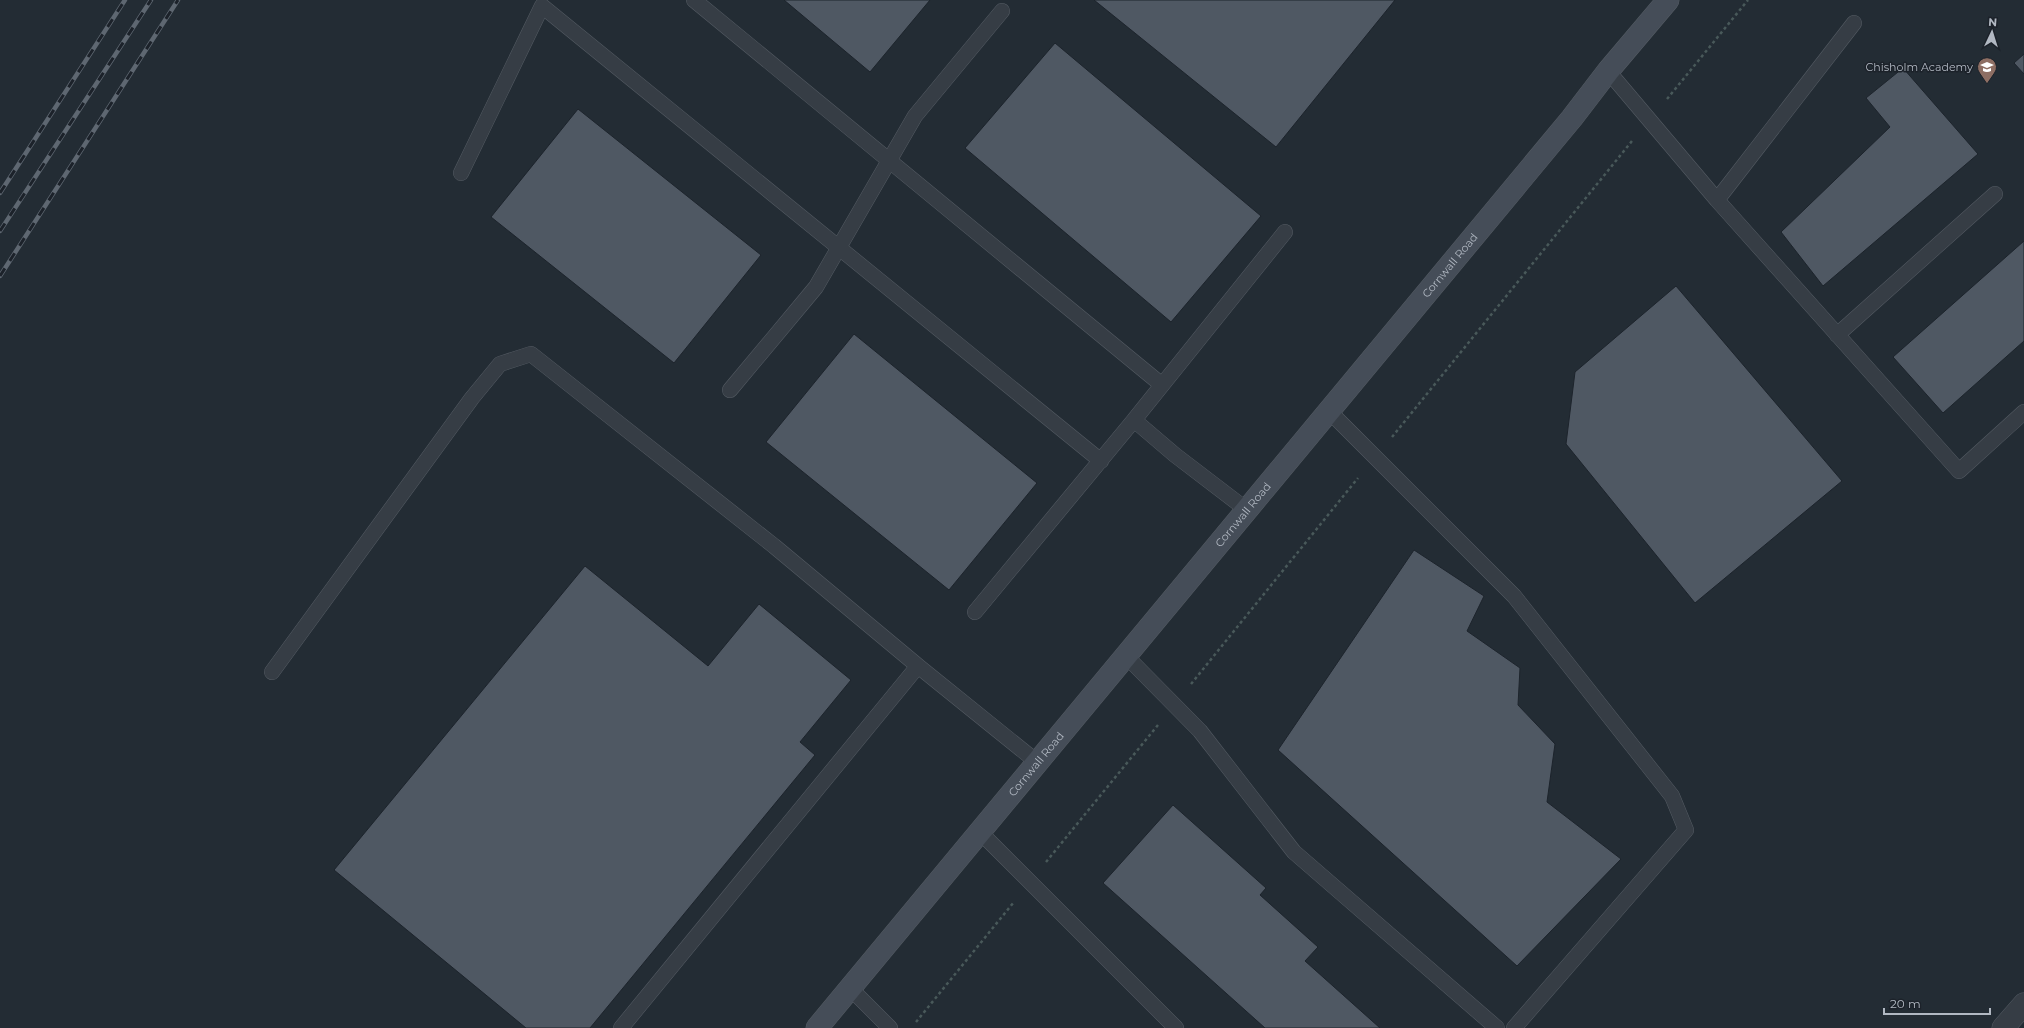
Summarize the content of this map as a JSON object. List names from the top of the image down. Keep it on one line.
{"streets":{"main road":["Cornwall Road"]},"places":{"school or university":["Chisholm Academy"]},"scale_bar":"20 m","north":"top"}
